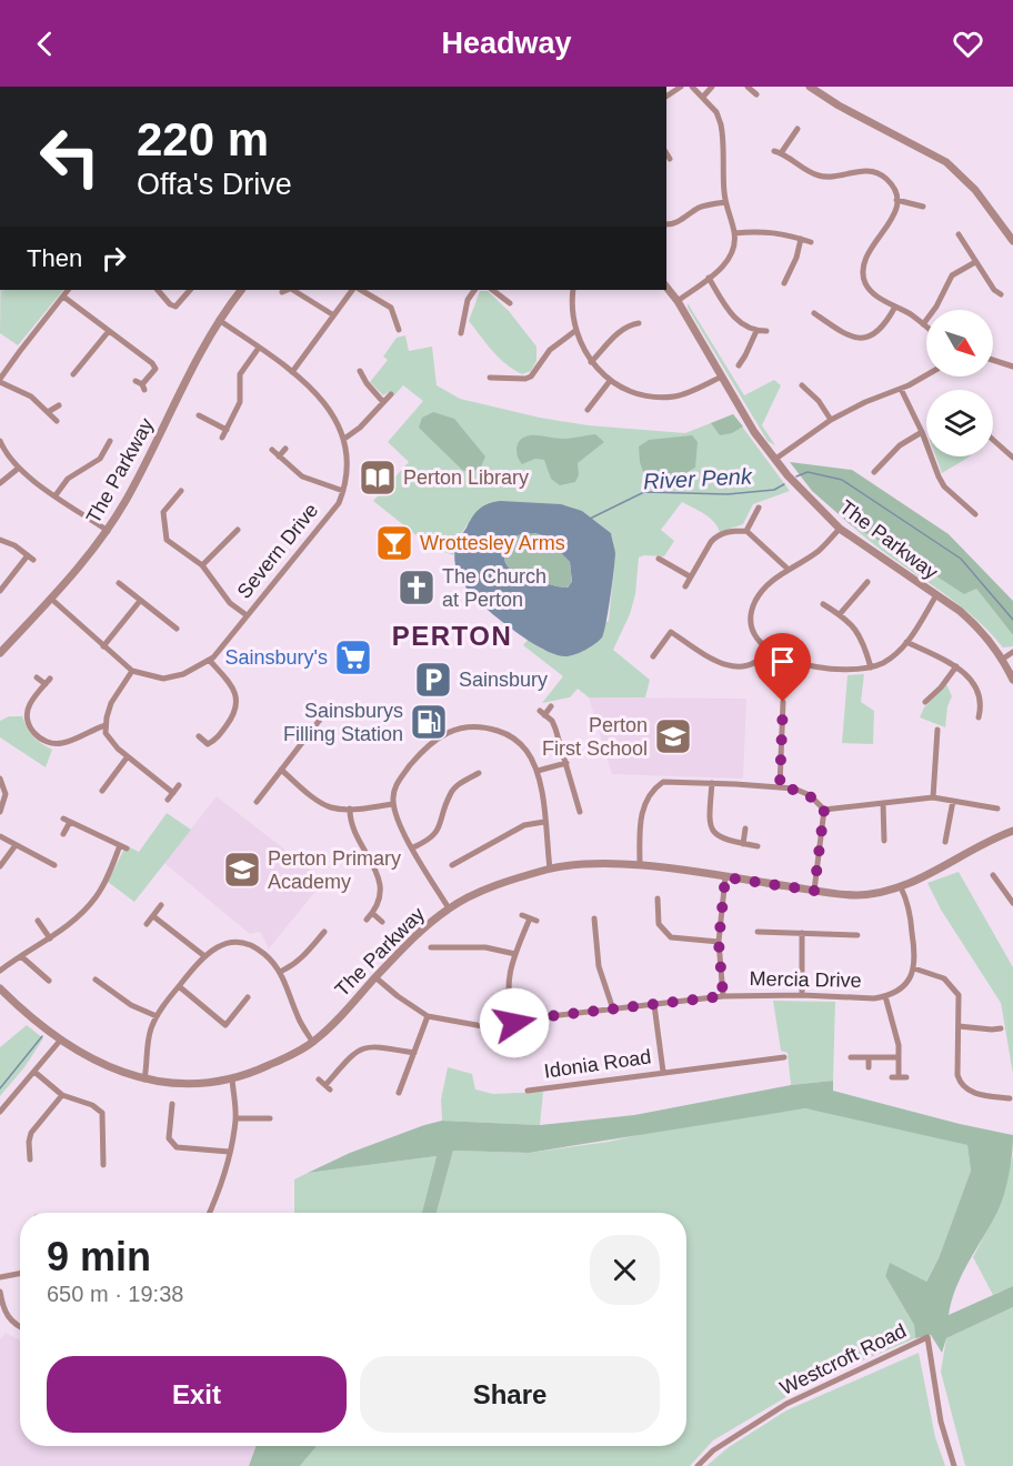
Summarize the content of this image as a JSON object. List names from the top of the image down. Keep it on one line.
{"streets":{"street":["The Parkway","Severn Drive","Mercia Drive","Idonia Road","Westcroft Road"]},"crossings":[["The Parkway","Severn Drive"],["The Parkway","Mercia Drive"],["Mercia Drive","Idonia Road"]],"districts":["PERTON"],"water":["River Penk"],"places":{"library":["Perton Library"],"bar":["Wrottesley Arms"],"church":["The Church at Perton"],"supermarket":["Sainsbury's"],"parking":["Sainsbury"],"fuel station":["Sainsburys Filling Station"],"school or university":["Perton First School","Perton Primary Academy"]},"north":"bottom right","page":{"header":"Headway","turn":["220 m","Offa's Drive"],"then":"Then","heading":["9 min","650 m · 19:38"],"buttons":["Exit","Share"]}}
